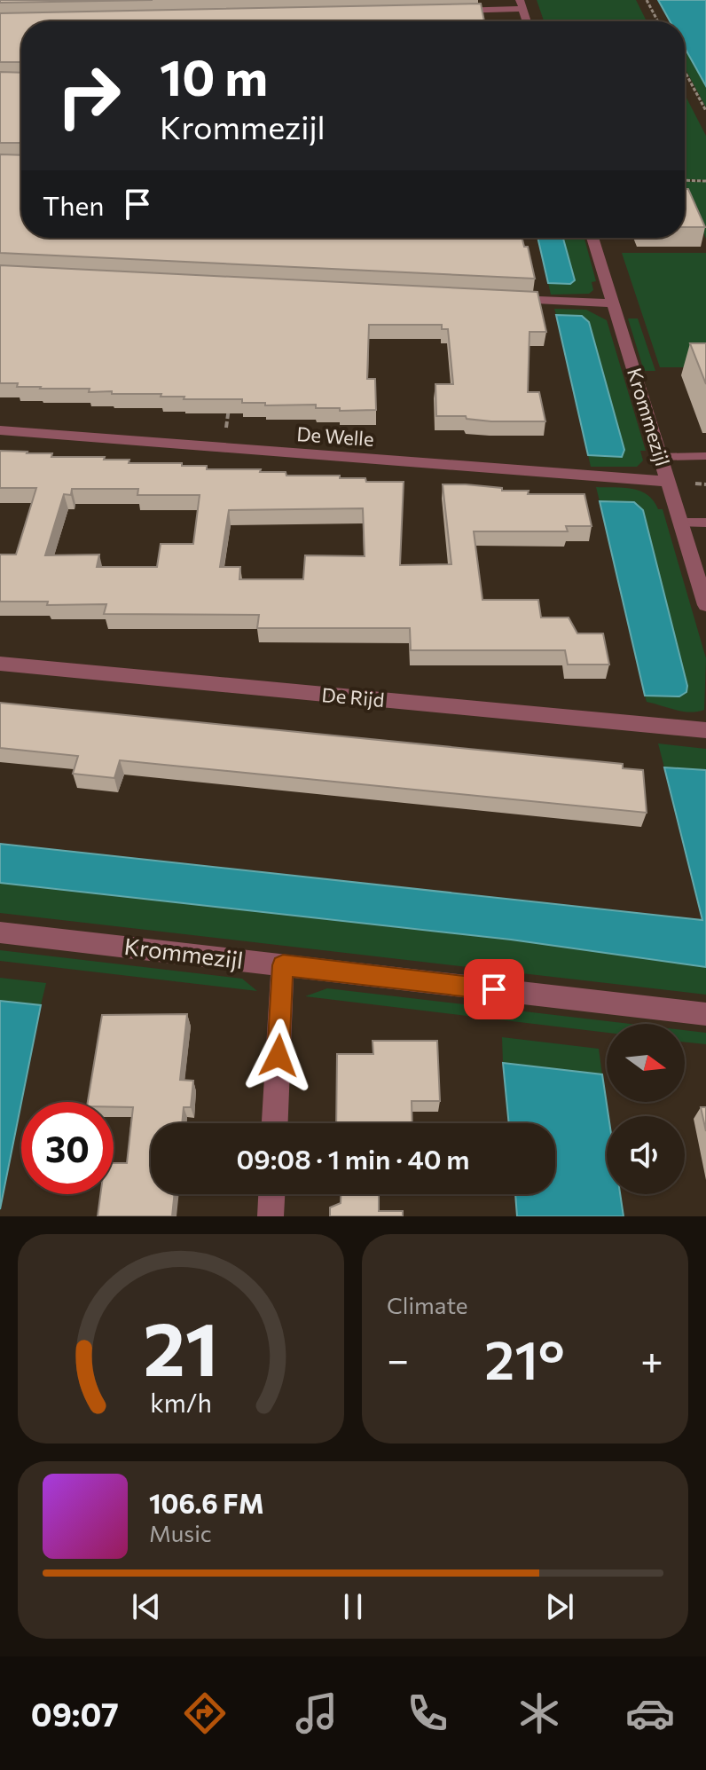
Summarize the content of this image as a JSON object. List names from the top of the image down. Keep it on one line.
{"streets":{"street":["Krommezijl","De Welle","De Rijd"]},"crossings":[["Krommezijl","De Welle"]],"north":"right","page":{"turn":["10 m","Krommezijl"],"then":"Then","limit":"30","trip":"09:08 · 1 min · 40 m","tile":"Climate","heat":["−","21°","+"],"song":["106.6 FM","Music"],"tabs":"09:07","gauge":["21","km/h"]}}
